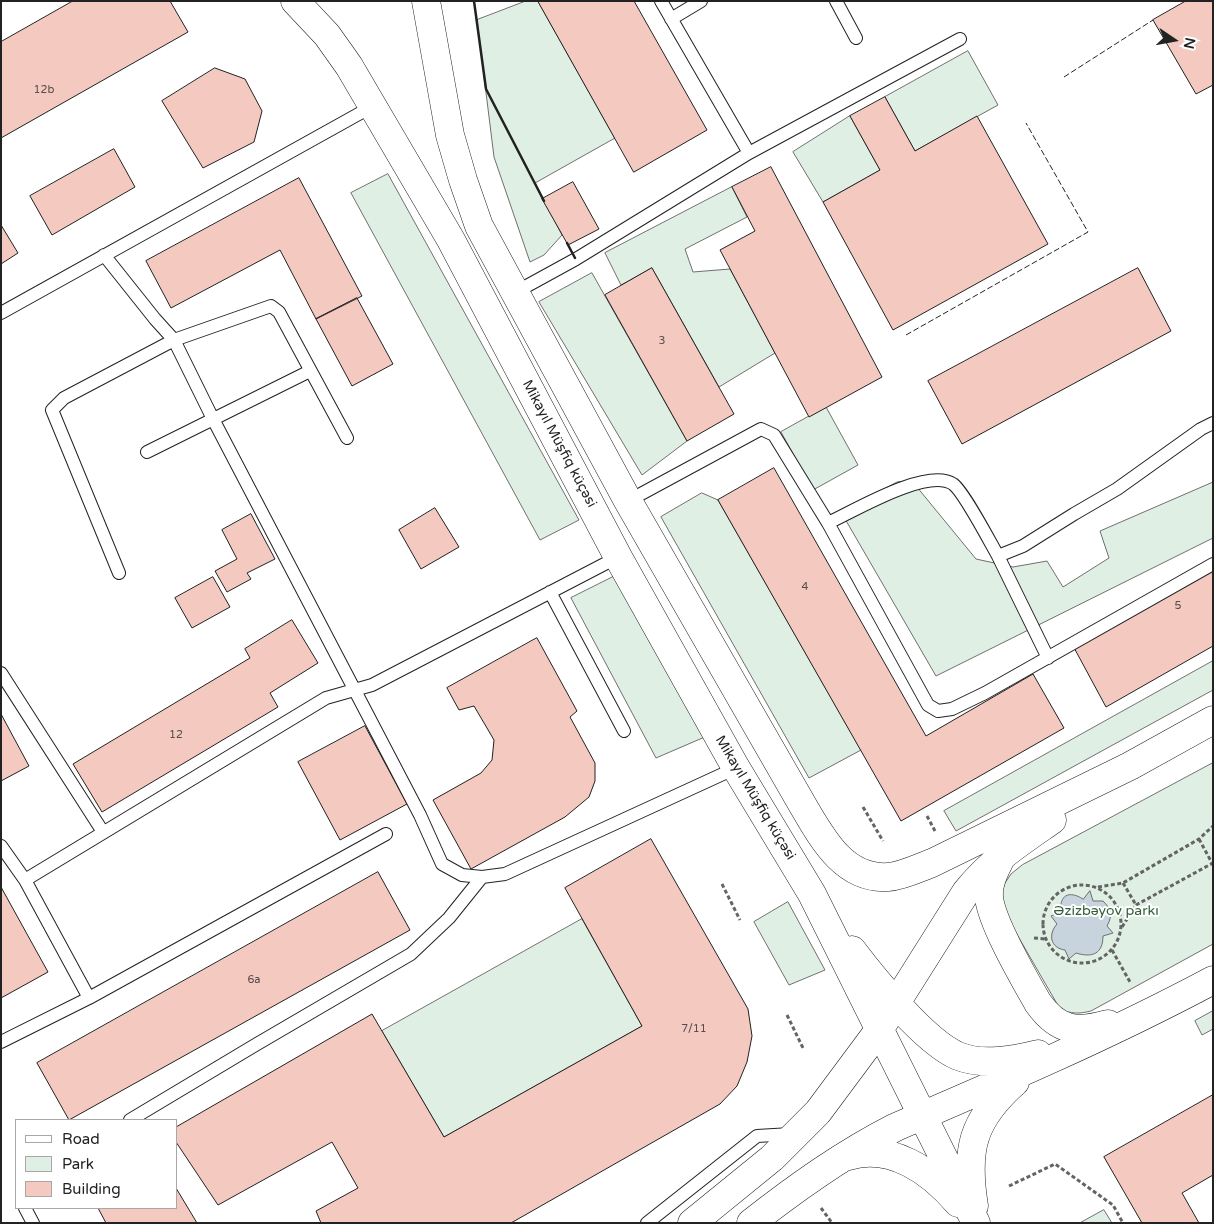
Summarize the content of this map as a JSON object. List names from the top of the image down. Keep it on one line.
{"streets":{"main road":["Mikayıl Müşfiq küçəsi"]},"parks":["Əzizbəyov parkı"],"house_numbers":["12b","3","4","5","12","6a","7/11"],"legend":["Road","Park","Building"],"north":"right"}
